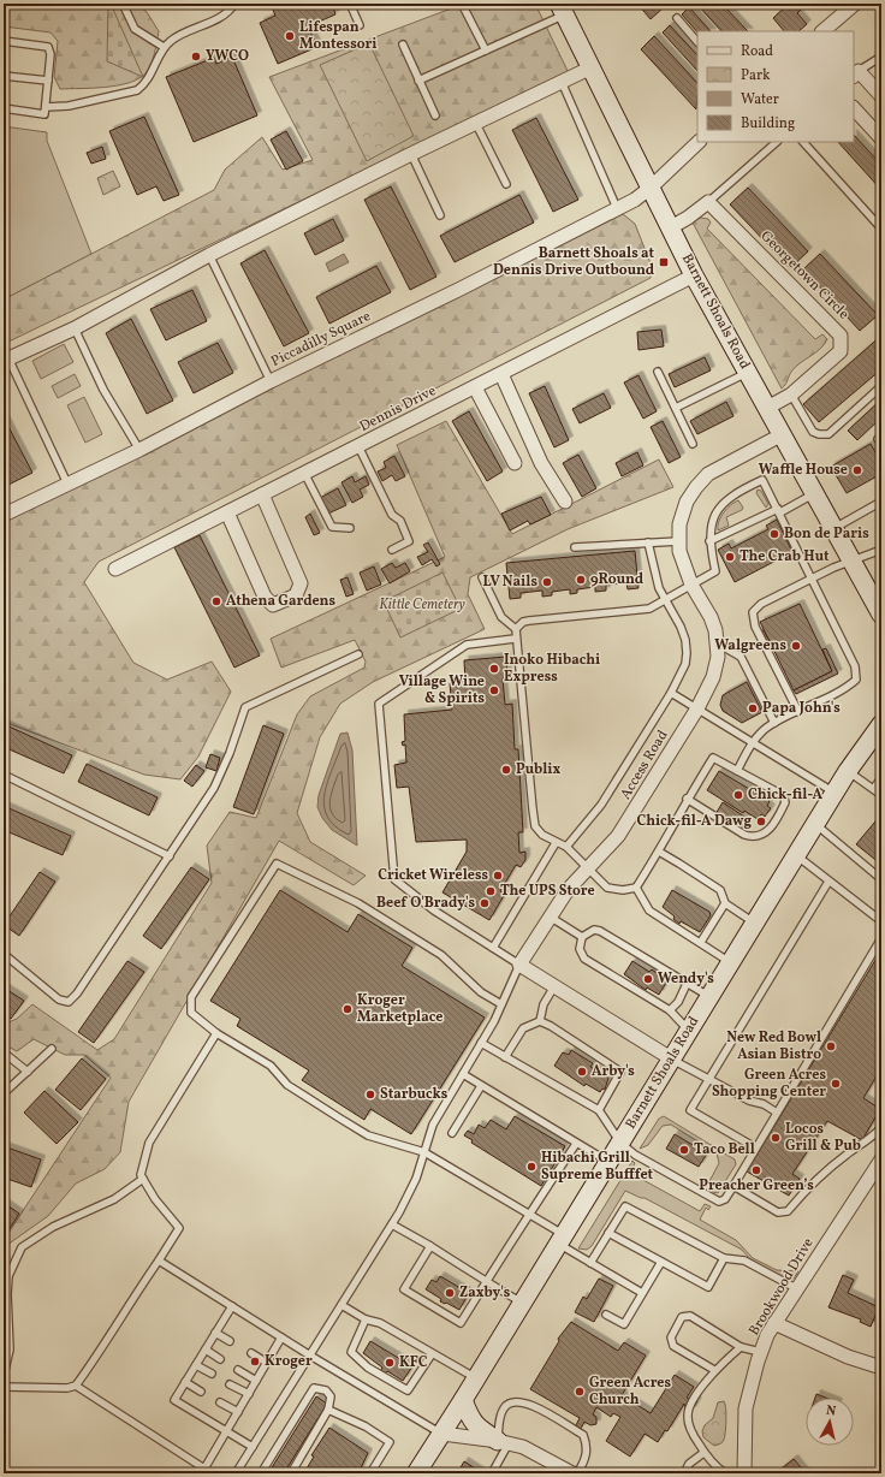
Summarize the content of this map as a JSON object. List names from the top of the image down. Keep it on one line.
{"streets":{"main road":["Barnett Shoals Road"],"street":["Georgetown Circle","Piccadilly Square","Dennis Drive","Access Road","Brookwood Drive"]},"crossings":[["Georgetown Circle","Barnett Shoals Road"],["Barnett Shoals Road","Piccadilly Square"],["Barnett Shoals Road","Dennis Drive"],["Barnett Shoals Road","Access Road"]],"parks":["Kittle Cemetery"],"places":{"other":["Lifespan Montessori","YWCO","Waffle House","Bon de Paris","The Crab Hut","9Round","LV Nails","Athena Gardens","Walgreens","Inoko Hibachi Express","Village Wine & Spirits","Papa John's","Publix","Chick-fil-A","Chick-fil-A Dawg","Cricket Wireless","The UPS Store","Beef O'Brady's","Wendy's","Kroger Marketplace","New Red Bowl Asian Bistro","Arby's","Green Acres Shopping Center","Starbucks","Locos Grill & Pub","Taco Bell","Hibachi Grill Supreme Bufffet","Preacher Green’s","Zaxby's","Kroger","KFC","Green Acres Church"],"transit":["Barnett Shoals at Dennis Drive Outbound"]},"legend":["Road","Park","Water","Building"],"north":"top"}
